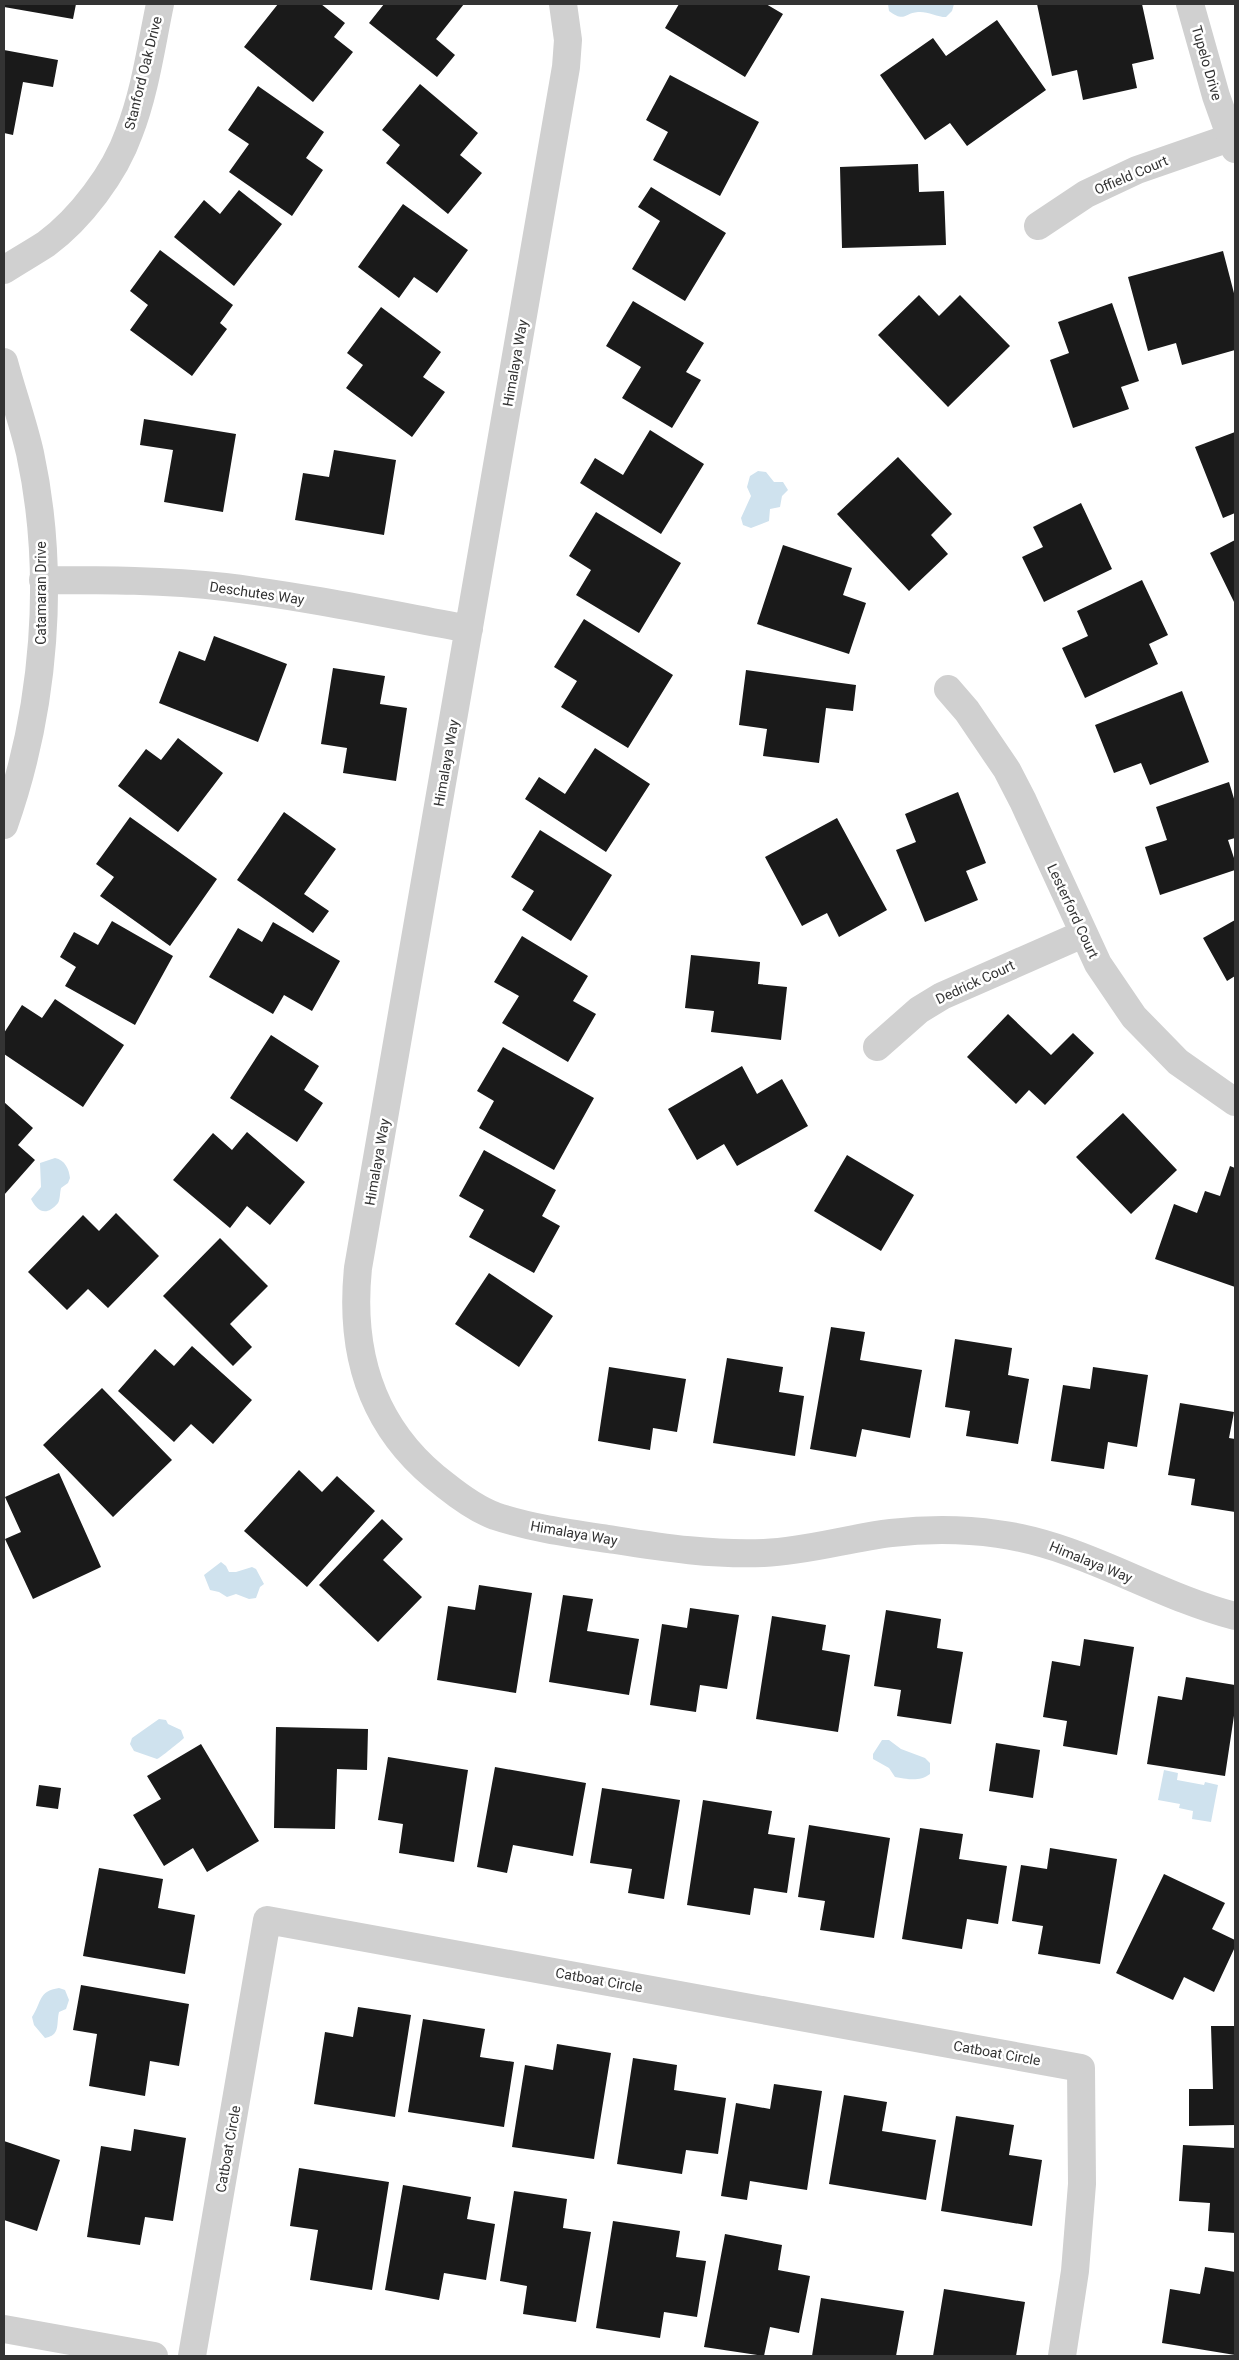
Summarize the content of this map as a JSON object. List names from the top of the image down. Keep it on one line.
{"streets":{"street":["Tupelo Drive","Stanford Oak Drive","Offield Court","Himalaya Way","Catamaran Drive","Deschutes Way","Lesterford Court","Dedrick Court","Catboat Circle"]},"crossings":[["Tupelo Drive","Offield Court"],["Himalaya Way","Deschutes Way"],["Catamaran Drive","Deschutes Way"],["Lesterford Court","Dedrick Court"]]}
